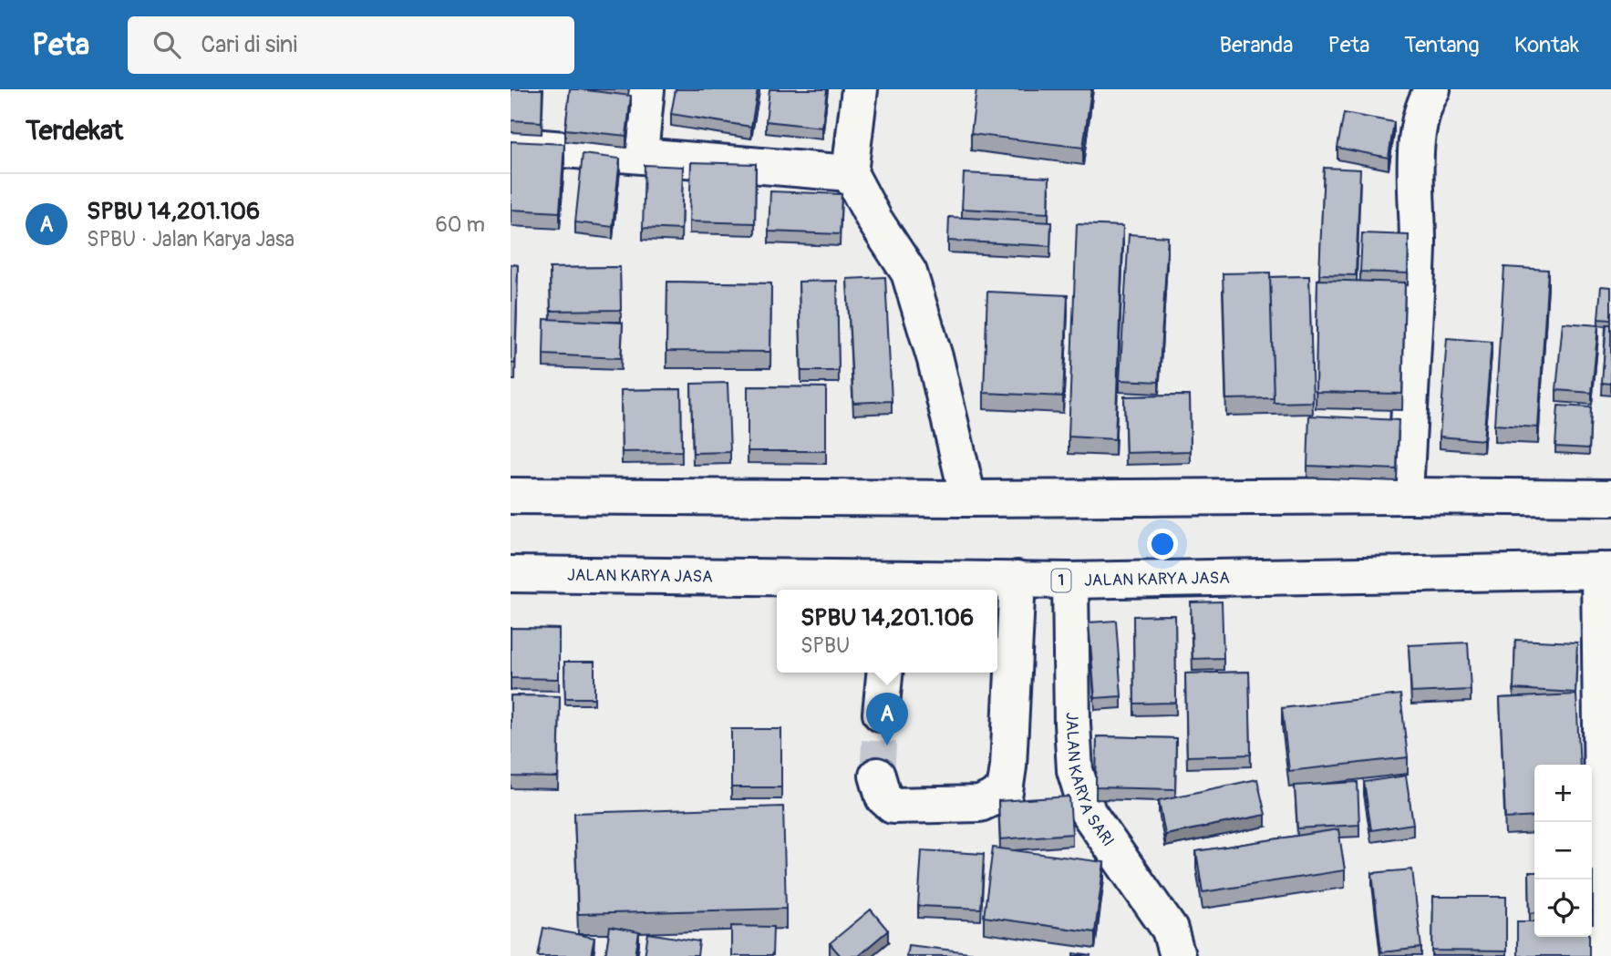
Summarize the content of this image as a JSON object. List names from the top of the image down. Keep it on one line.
{"streets":{"main road":["JALAN KARYA JASA","1","JALAN KARYA SARI"]},"crossings":[["JALAN KARYA JASA","JALAN KARYA SARI"]],"page":{"header":"Peta","search":"Cari di sini","nav":["Beranda","Peta","Tentang","Kontak"],"heading":"Terdekat","list":[{"mark":"A","name":"SPBU 14,201.106","note":"SPBU · Jalan Karya Jasa","value":"60 m"}],"popup":["SPBU 14,201.106","SPBU"],"pins":"A","map_buttons":["+","−"]}}
